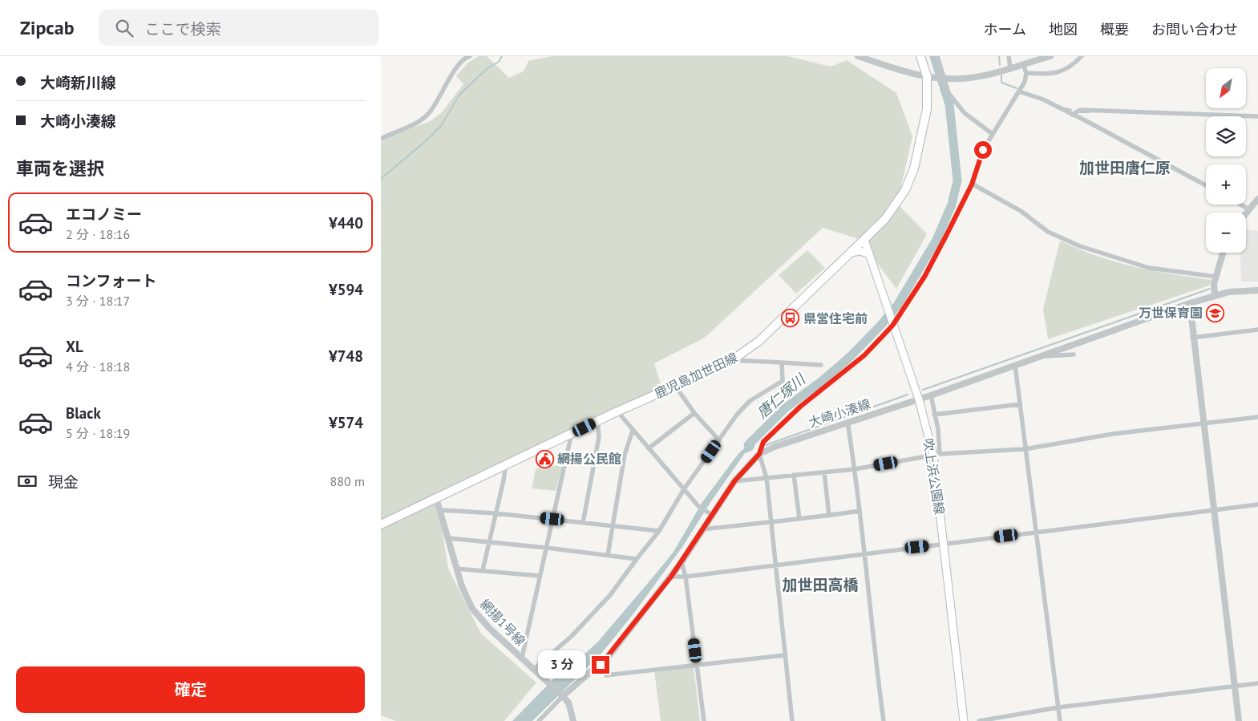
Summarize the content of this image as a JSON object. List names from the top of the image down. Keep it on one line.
{"streets":{"main road":["鹿児島加世田線","吹上浜公園線"],"street":["大崎小湊線","網揚1号線"]},"crossings":[["鹿児島加世田線","吹上浜公園線"],["鹿児島加世田線","網揚1号線"],["大崎小湊線","吹上浜公園線"],["大崎小湊線","網揚1号線"]],"districts":["加世田唐仁原","加世田高橋"],"water":["唐仁塚川"],"places":{"school or university":["万世保育園"],"bus stop":["県営住宅前"],"public building":["網揚公民館"]},"north":"bottom left","page":{"header":"Zipcab","search":"ここで検索","nav":["ホーム","地図","概要","お問い合わせ"],"banner":["大崎新川線","大崎小湊線"],"map_buttons":["+","−"],"heading":"車両を選択","list":[{"name":"エコノミー","note":"2 分 · 18:16","value":"¥440"},{"name":"コンフォート","note":"3 分 · 18:17","value":"¥594"},{"name":"XL","note":"4 分 · 18:18","value":"¥748"},{"name":"Black","note":"5 分 · 18:19","value":"¥574"}],"pay":["現金","880 m"],"bubble":"3 分","buttons":"確定"}}
